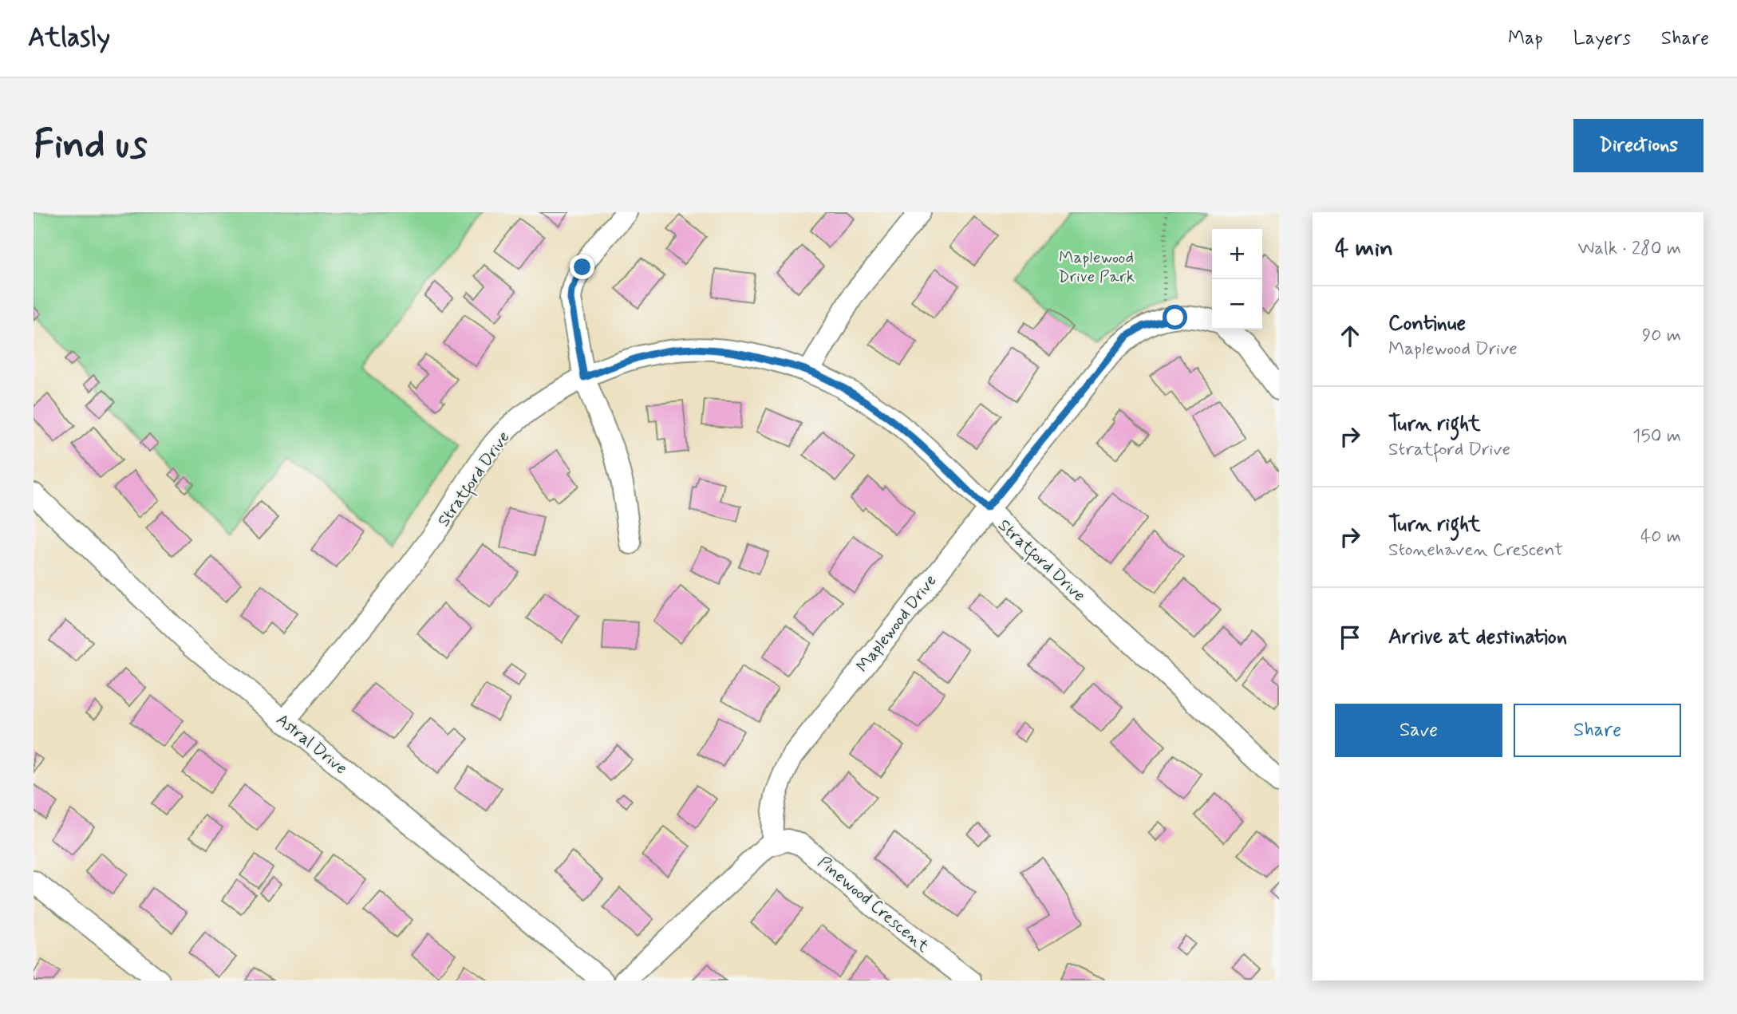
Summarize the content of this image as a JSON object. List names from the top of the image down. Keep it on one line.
{"streets":{"street":["Stratford Drive","Maplewood Drive","Astral Drive","Pinewood Crescent"]},"crossings":[["Stratford Drive","Maplewood Drive"],["Stratford Drive","Astral Drive"],["Maplewood Drive","Pinewood Crescent"]],"parks":["Maplewood Drive Park"],"page":{"header":"Atlasly","nav":["Map","Layers","Share"],"buttons":["Directions",["Save","Share"]],"title":"Find us","heading":["4 min","Walk · 280 m"],"map_buttons":["+","−"],"list":[["Continue","Maplewood Drive","90 m"],["Turn right","Stratford Drive","150 m"],["Turn right","Stonehaven Crescent","40 m"],"Arrive at destination"]}}
